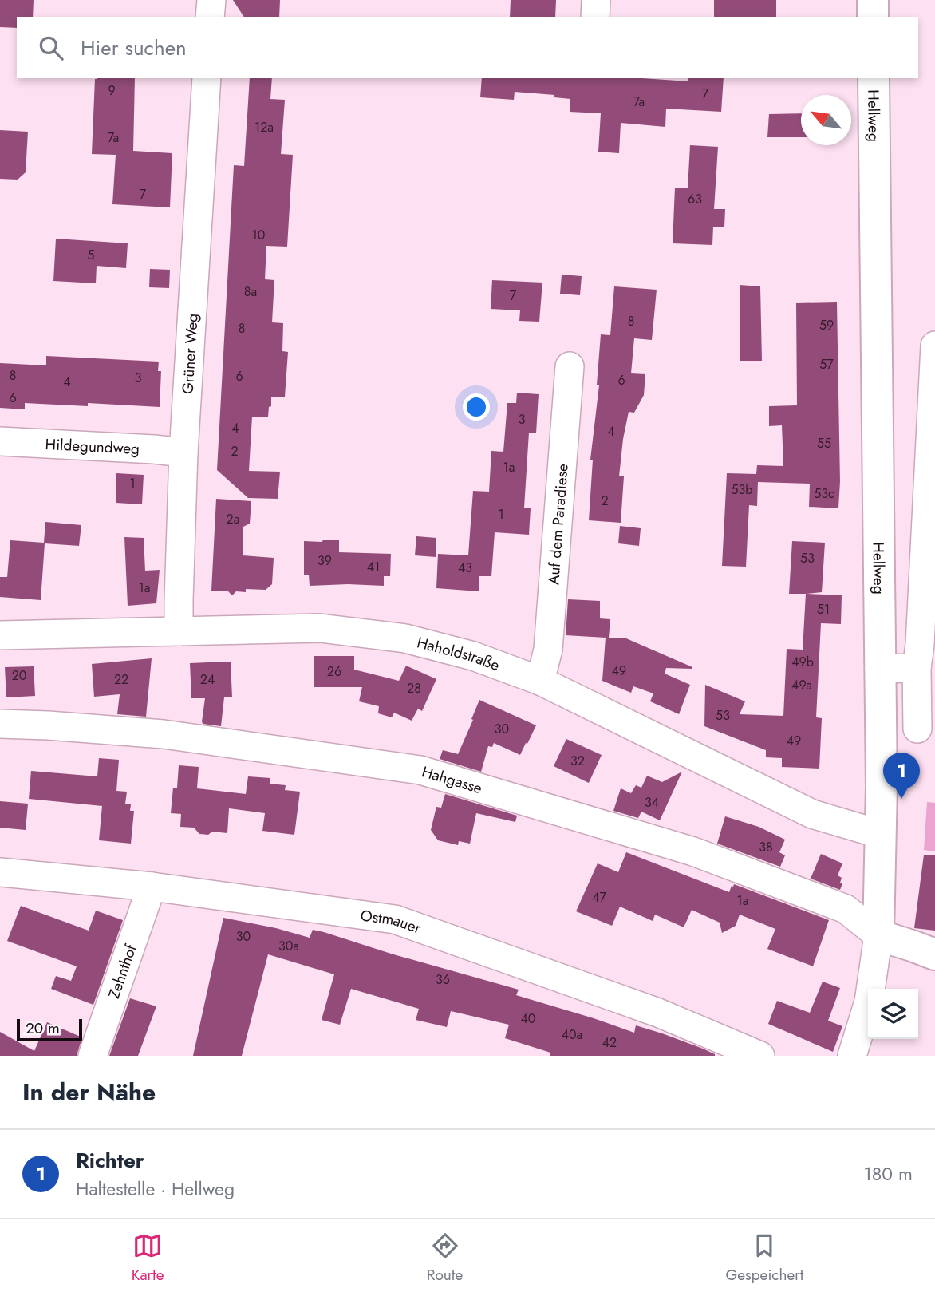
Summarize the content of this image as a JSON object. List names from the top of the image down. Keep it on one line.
{"streets":{"main road":["Hellweg"],"street":["Grüner Weg","Hildegundweg","Auf dem Paradiese","Haholdstraße","Hahgasse","Ostmauer","Zehnthof"]},"crossings":[["Hellweg","Haholdstraße"],["Hellweg","Hahgasse"],["Grüner Weg","Hildegundweg"],["Grüner Weg","Haholdstraße"],["Auf dem Paradiese","Haholdstraße"],["Ostmauer","Zehnthof"]],"house_numbers":["9","7","7a","12a","7a","7","63","10","5","8a","7","8","59","8","57","8","6","3","6","4","6","3","4","4","55","2","1a","1","53b","53c","2","1","2a","53","39","41","43","1a","51","49b","49","26","20","22","24","49a","28","53","30","49","32","34","38","47","1a","30","30a","36","40","40a","42"],"scale_bar":"20 m","north":"top left","page":{"search":"Hier suchen","pins":"1","scale":"20 m","heading":"In der Nähe","list":[{"mark":"1","name":"Richter","note":"Haltestelle · Hellweg","value":"180 m"}],"nav":["Karte","Route","Gespeichert"]}}
